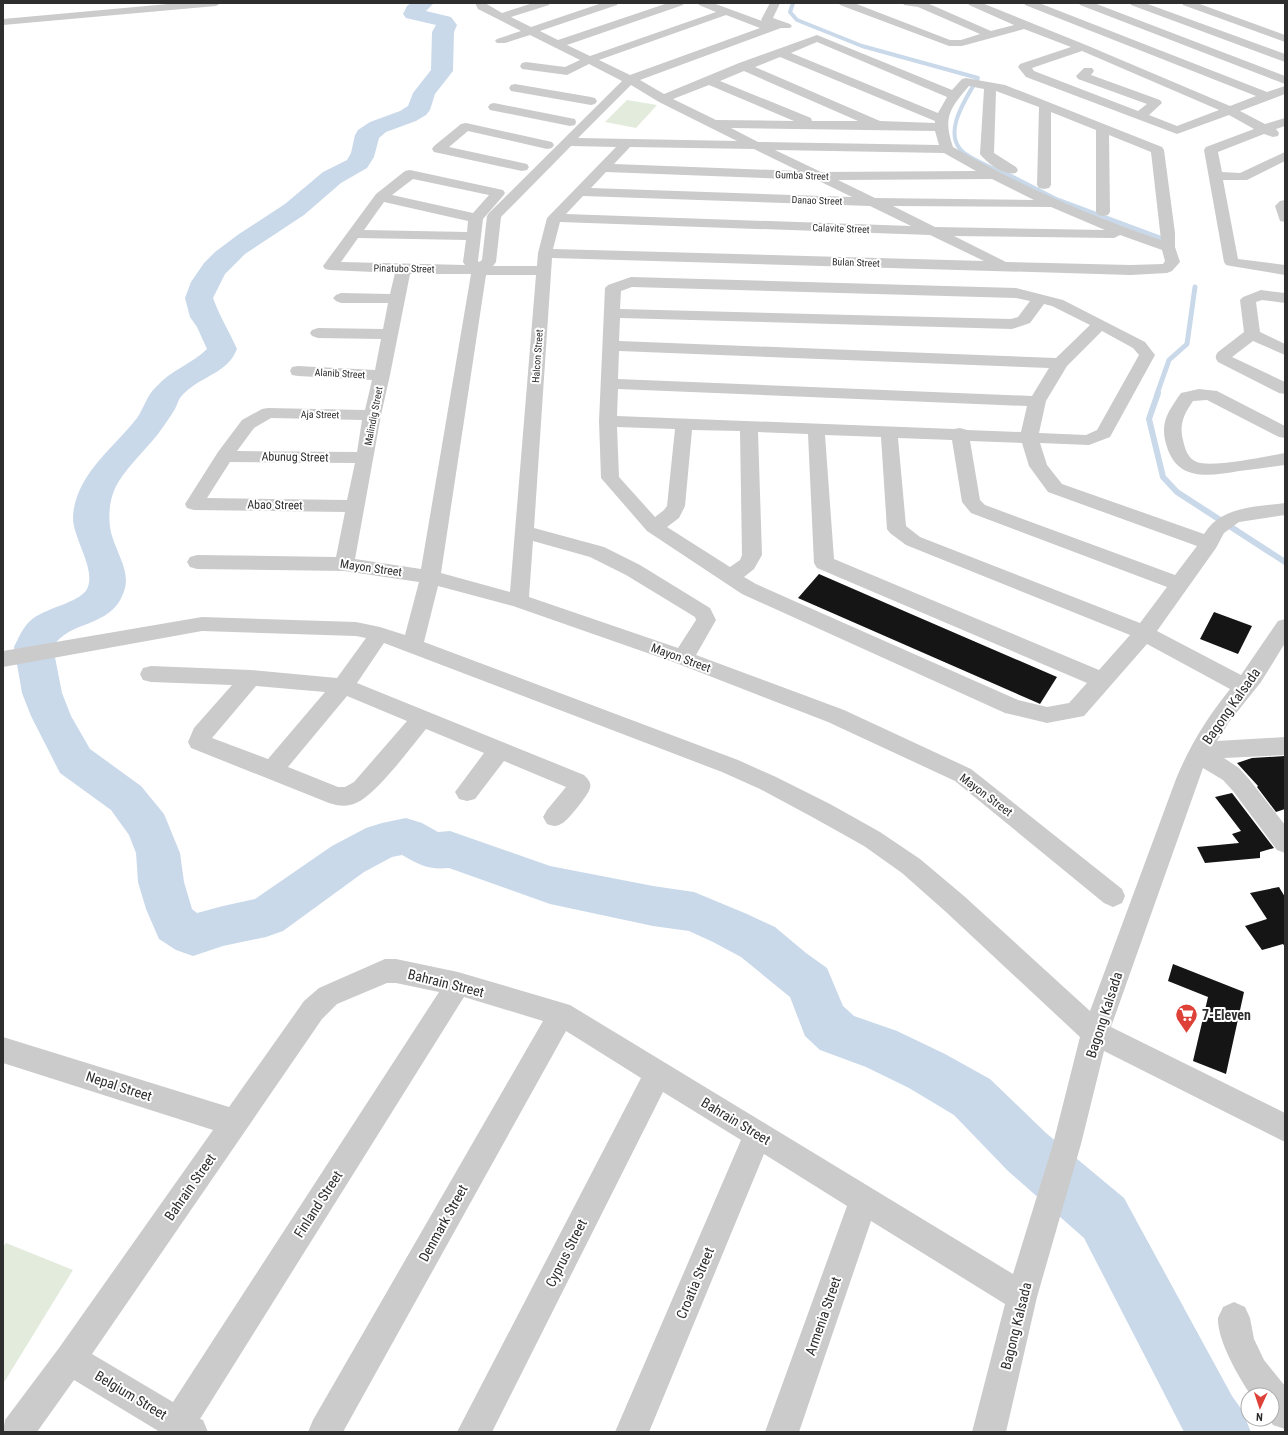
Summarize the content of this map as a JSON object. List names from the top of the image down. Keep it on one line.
{"streets":{"street":["Gumba Street","Danao Street","Calavite Street","Bulan Street","Pinatubo Street","Halcon Street","Alanib Street","Aja Street","Malindig Street","Abunug Street","Abao Street","Mayon Street","Bagong Kalsada","Bahrain Street","Nepal Street","Finland Street","Denmark Street","Cyprus Street","Croatia Street","Armenia Street","Belgium Street"]},"crossings":[["Gumba Street","Halcon Street"],["Danao Street","Halcon Street"],["Calavite Street","Halcon Street"],["Bulan Street","Halcon Street"],["Pinatubo Street","Halcon Street"],["Pinatubo Street","Malindig Street"],["Halcon Street","Mayon Street"],["Alanib Street","Malindig Street"],["Aja Street","Malindig Street"],["Aja Street","Abunug Street"],["Aja Street","Abao Street"],["Malindig Street","Abunug Street"],["Malindig Street","Abao Street"],["Malindig Street","Mayon Street"],["Abunug Street","Abao Street"],["Bagong Kalsada","Bahrain Street"],["Bahrain Street","Nepal Street"],["Bahrain Street","Finland Street"],["Bahrain Street","Denmark Street"],["Bahrain Street","Cyprus Street"],["Bahrain Street","Croatia Street"],["Bahrain Street","Armenia Street"],["Bahrain Street","Belgium Street"],["Finland Street","Belgium Street"]],"places":{"supermarket":["7-Eleven"]},"north":"bottom"}
